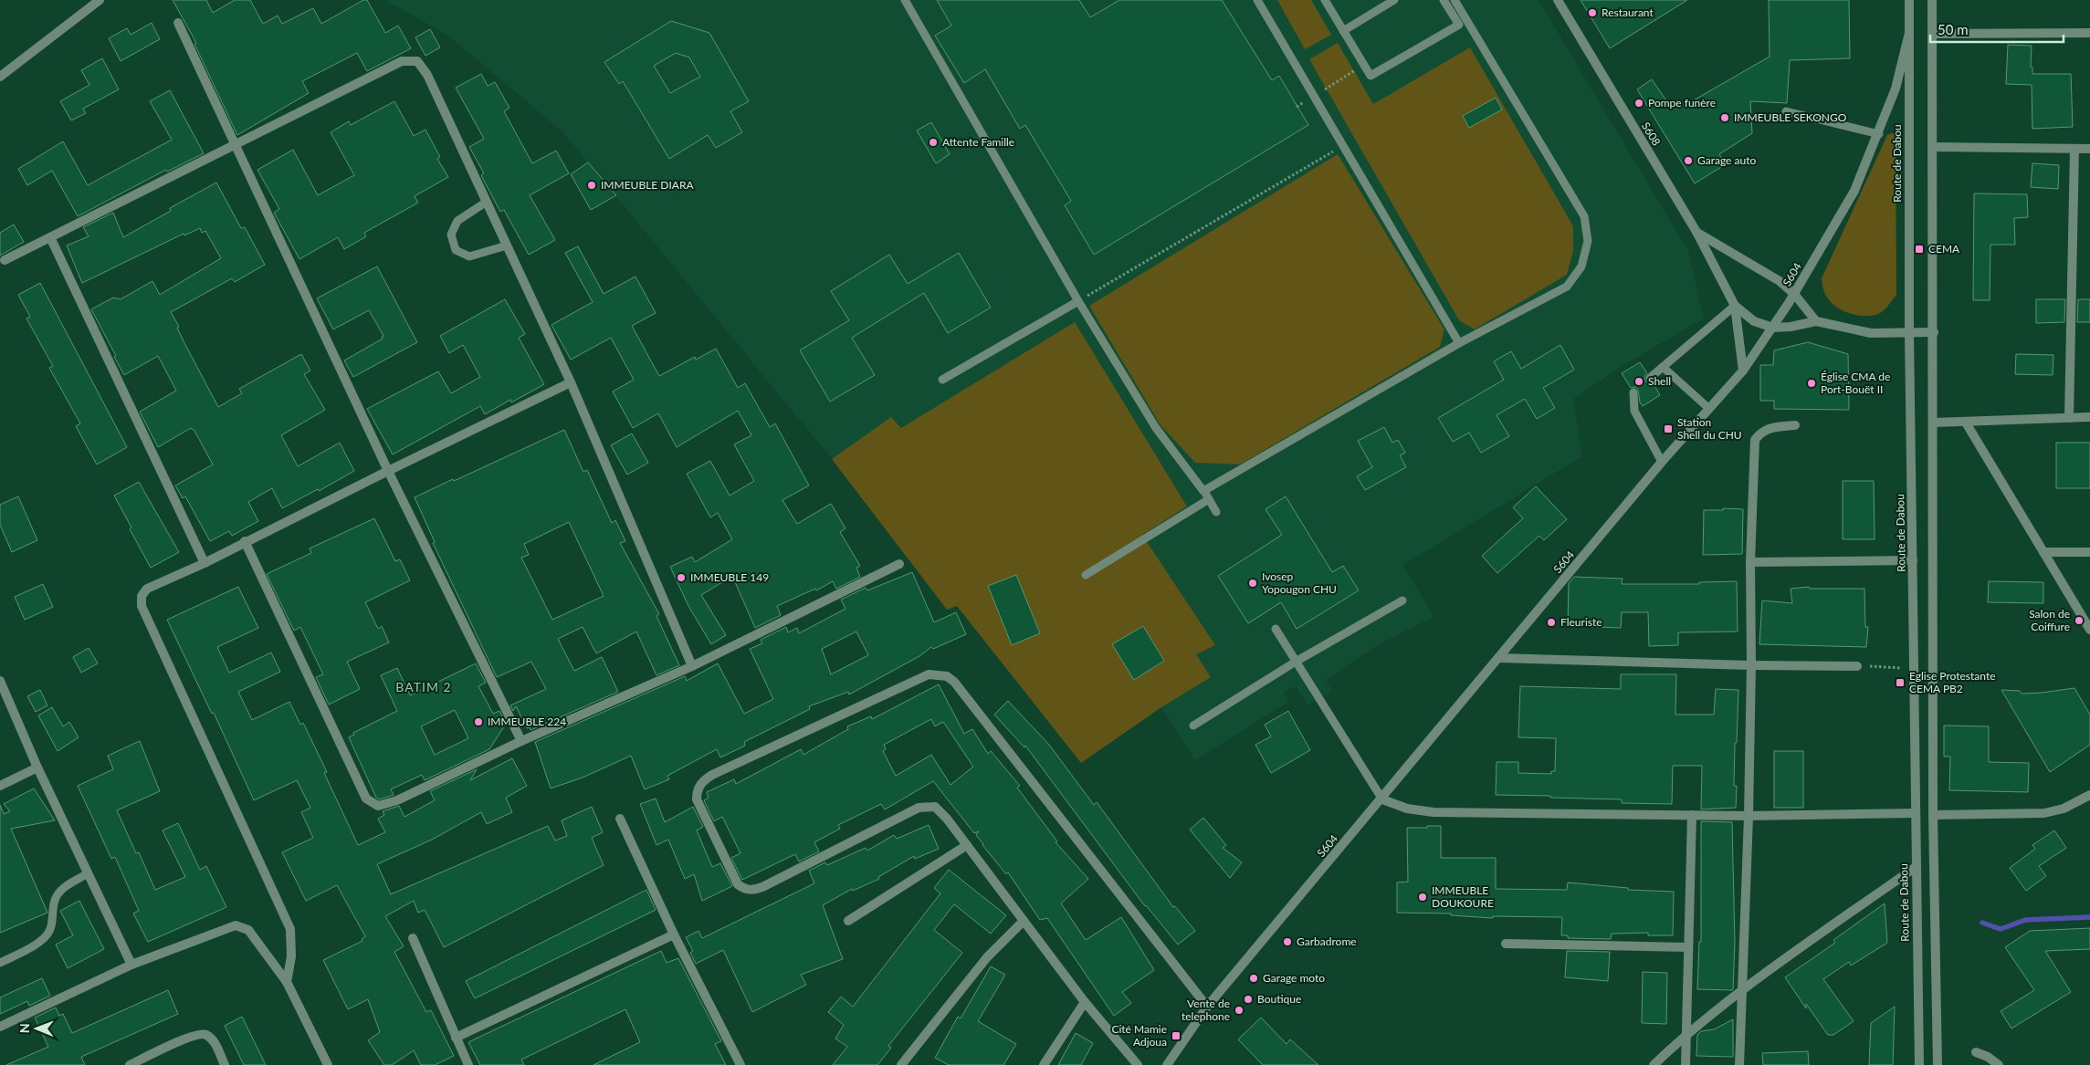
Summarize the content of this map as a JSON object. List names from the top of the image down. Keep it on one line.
{"streets":{"street":["S608","Route de Dabou","S604"]},"crossings":[["S608","S604"],["Route de Dabou","S604"]],"districts":["BATIM 2"],"places":{"other":["Restaurant","Pompe funère","IMMEUBLE SEKONGO","Attente Famille","Garage auto","IMMEUBLE DIARA","Shell","Église CMA de Port-Bouët II","IMMEUBLE 149","Ivosep Yopougon CHU","Salon de Coiffure","Fleuriste","IMMEUBLE 224","IMMEUBLE DOUKOURE","Garbadrome","Garage moto","Boutique","Vente de telephone"],"transit":["CEMA","Station Shell du CHU","Eglise Protestante CEMA PB2","Cité Mamie Adjoua"]},"scale_bar":"50 m","north":"left"}
